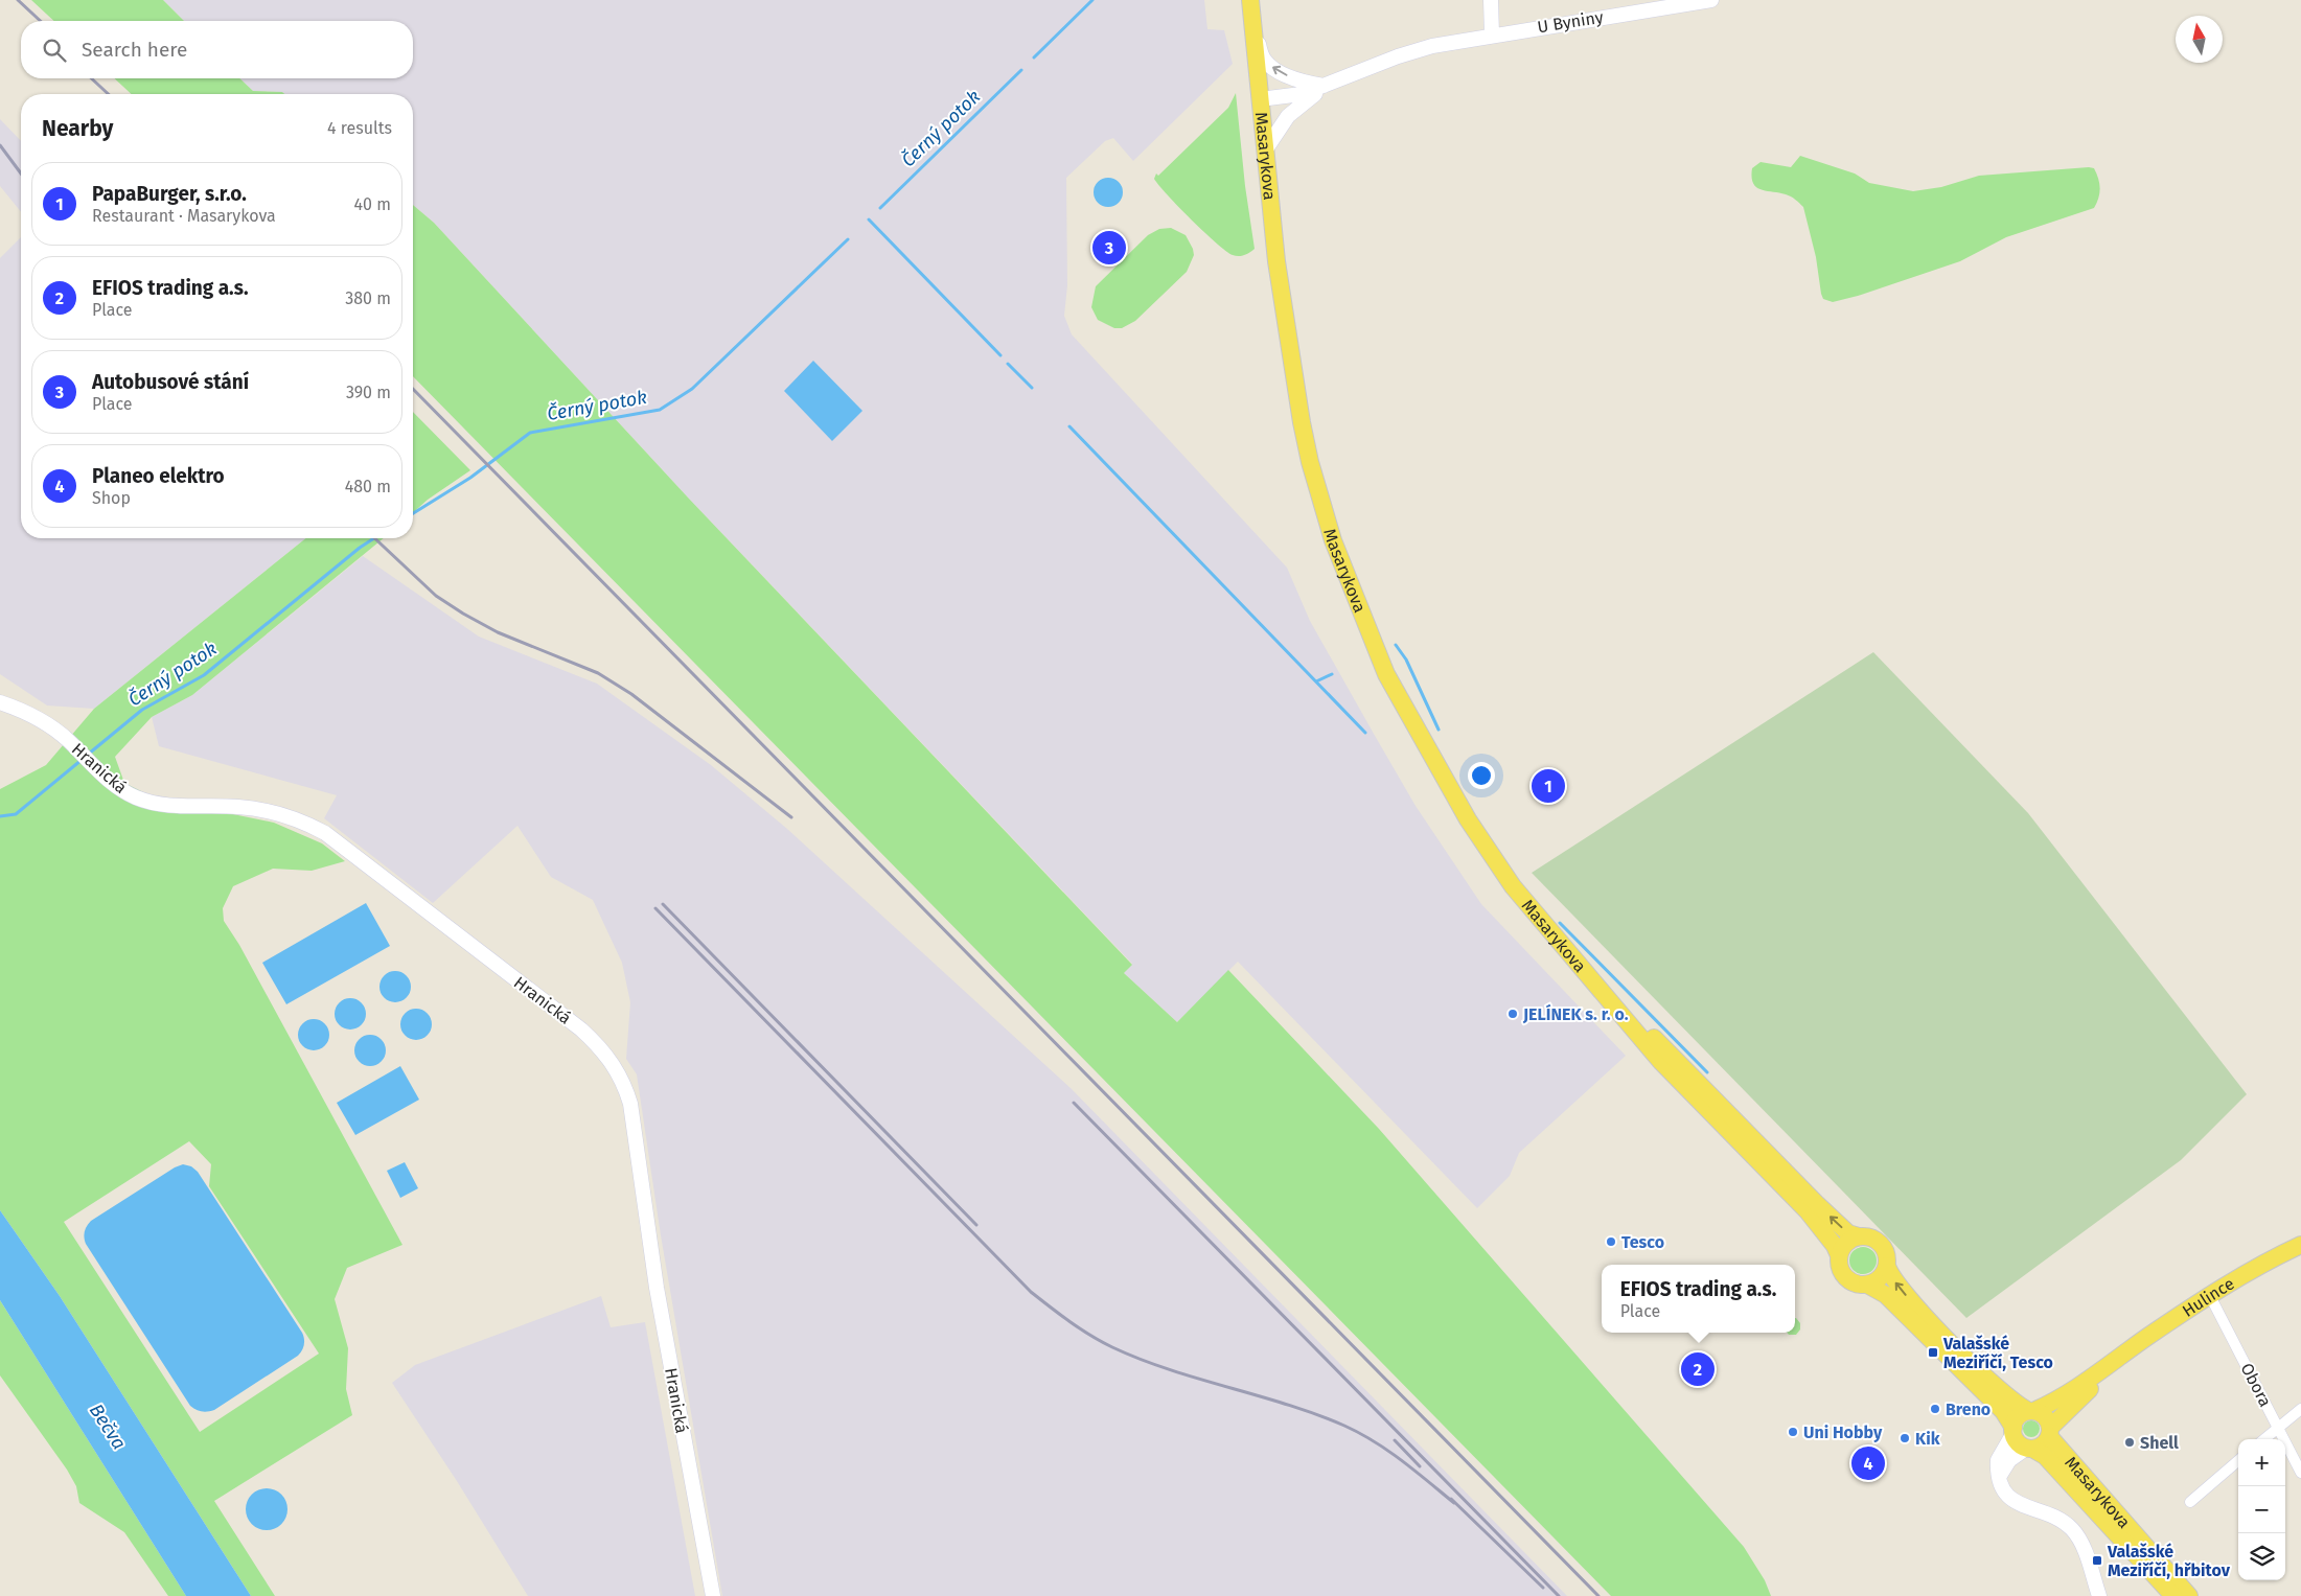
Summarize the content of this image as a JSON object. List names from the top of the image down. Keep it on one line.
{"streets":{"main road":["Masarykova","Hulince"],"street":["U Byniny","Hranická","Obora"]},"crossings":[["Masarykova","Hulince"],["Hulince","Obora"]],"water":["Černý potok","Bečva"],"places":{"other":["JELÍNEK s. r. o.","Tesco","Breno","Uni Hobby","Kik","Shell"],"transit":["Valašské Meziříčí, Tesco","Valašské Meziříčí, hřbitov"]},"north":"top","page":{"search":"Search here","heading":["Nearby","4 results"],"list":[{"mark":"1","name":"PapaBurger, s.r.o.","note":"Restaurant · Masarykova","value":"40 m"},{"mark":"2","name":"EFIOS trading a.s.","note":"Place","value":"380 m"},{"mark":"3","name":"Autobusové stání","note":"Place","value":"390 m"},{"mark":"4","name":"Planeo elektro","note":"Shop","value":"480 m"}],"pins":["3","1","2","4"],"popup":["EFIOS trading a.s.","Place"],"map_buttons":["+","−"]}}
